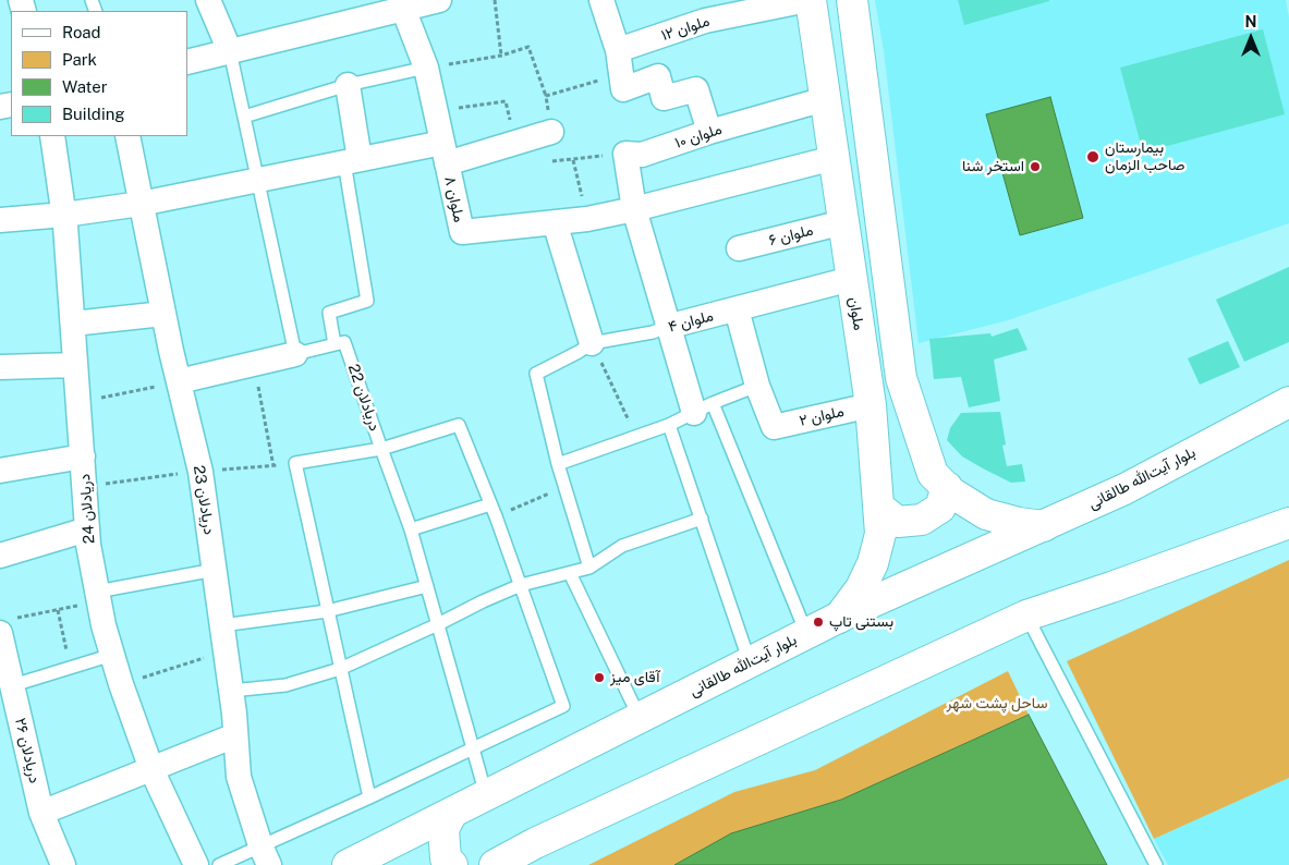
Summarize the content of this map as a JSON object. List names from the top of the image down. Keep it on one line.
{"streets":{"main road":["ملوان","بلوار آیت‌الله طالقانی"],"street":["ملوان ۱۲","ملوان ۱۰","ملوان ۸","ملوان ۶","ملوان ۴","ملوان ۲","دریادلان 23","دریادلان 24","دریادلان ۲۶"],"lane":["دریادلان 22"]},"crossings":[["ملوان ۱۲","ملوان"],["ملوان ۱۰","ملوان"],["ملوان ۸","ملوان"],["ملوان ۶","ملوان"],["ملوان","ملوان ۴"],["ملوان","ملوان ۲"],["ملوان","بلوار آیت‌الله طالقانی"]],"parks":["ساحل پشت شهر"],"places":["بیمارستان صاحب الزمان","استخر شنا","بستنی تاپ","آقای میز"],"legend":["Road","Park","Water","Building"],"north":"top"}
